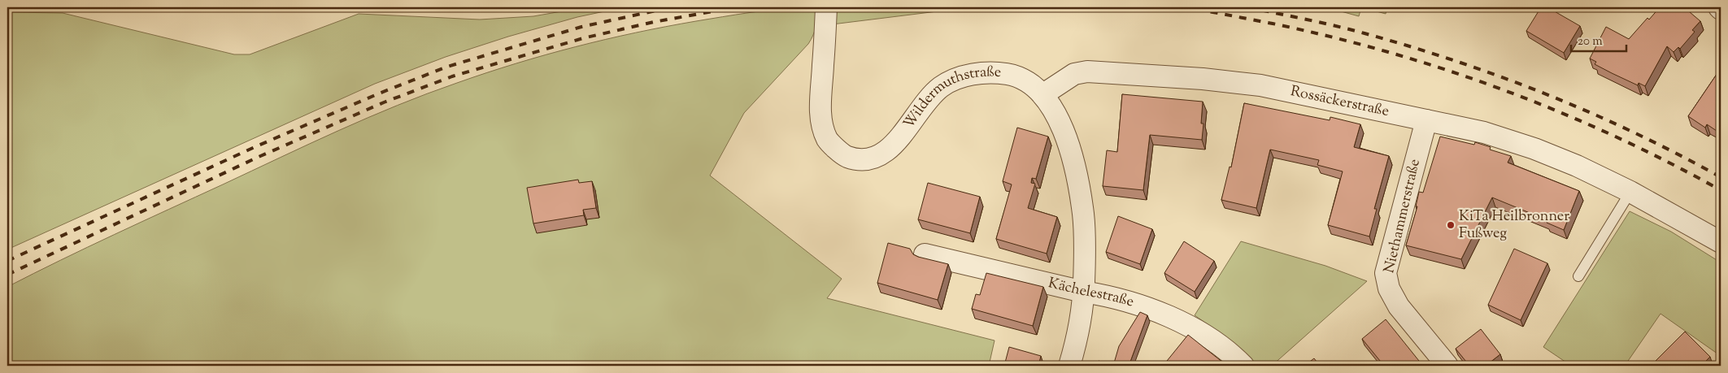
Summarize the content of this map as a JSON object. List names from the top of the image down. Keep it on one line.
{"streets":{"street":["Rossäckerstraße","Wildermuthstraße","Niethammerstraße","Kächelestraße"]},"crossings":[["Rossäckerstraße","Wildermuthstraße"],["Rossäckerstraße","Niethammerstraße"],["Wildermuthstraße","Kächelestraße"]],"places":["KiTa Heilbronner Fußweg"],"scale_bar":"20 m"}
